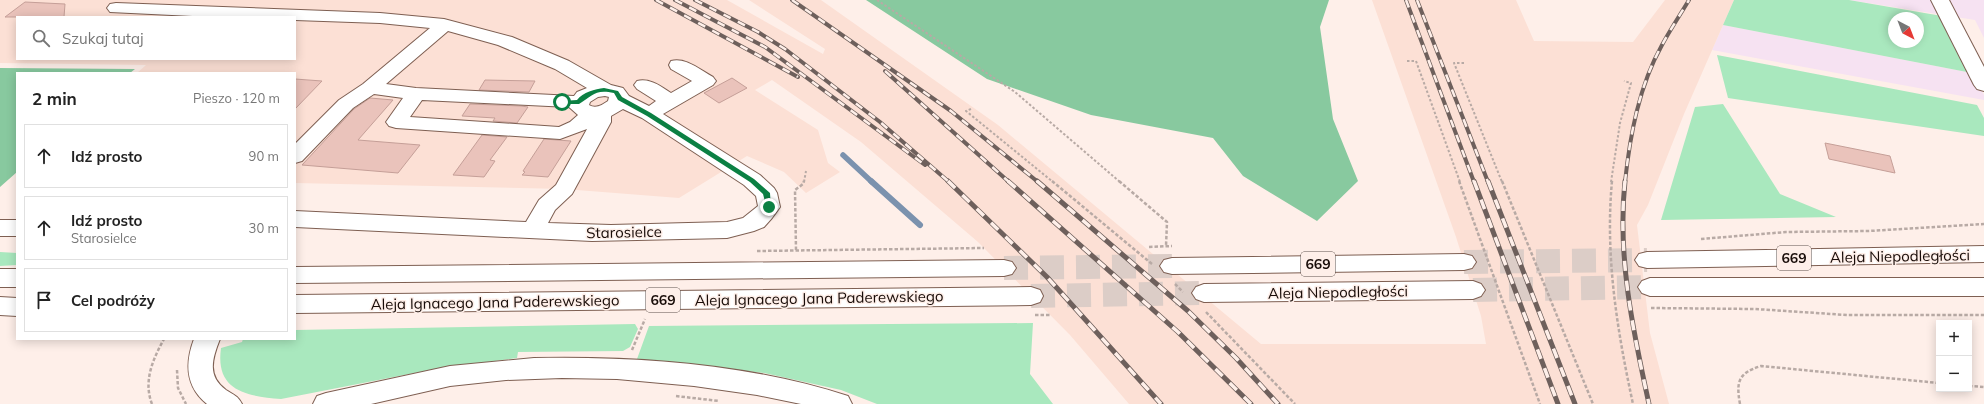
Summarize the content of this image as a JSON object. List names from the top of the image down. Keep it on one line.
{"streets":{"main road":["Starosielce","Aleja Niepodległości","669","Aleja Ignacego Jana Paderewskiego"]},"north":"bottom right","page":{"search":"Szukaj tutaj","heading":["2 min","Pieszo · 120 m"],"list":[["Idź prosto","90 m"],["Idź prosto","Starosielce","30 m"],"Cel podróży"],"map_buttons":["+","−"]}}
